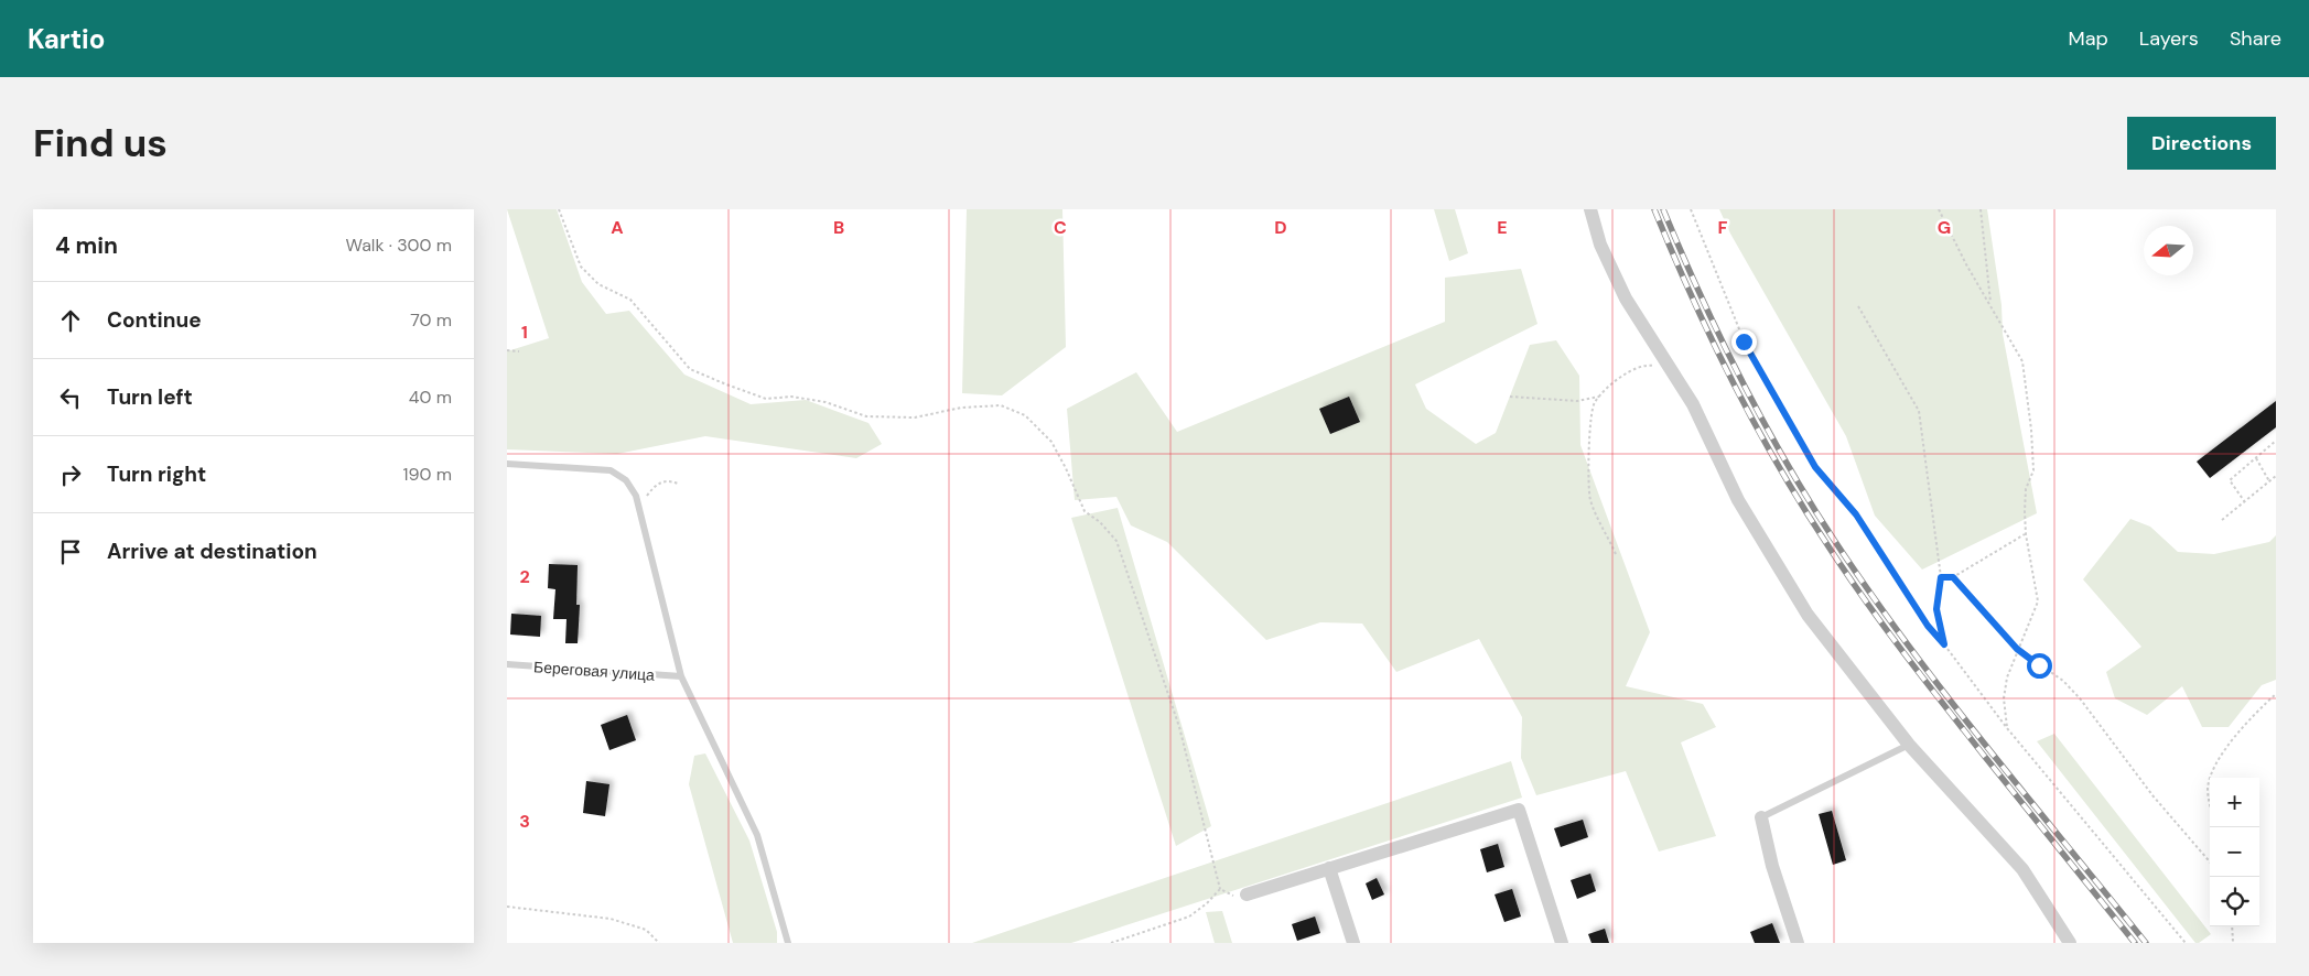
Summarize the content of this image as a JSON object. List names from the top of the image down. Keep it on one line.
{"streets":{"lane":["Береговая улица"]},"north":"left","page":{"header":"Kartio","nav":["Map","Layers","Share"],"buttons":"Directions","title":"Find us","heading":["4 min","Walk · 300 m"],"list":[["Continue","70 m"],["Turn left","40 m"],["Turn right","190 m"],"Arrive at destination"],"map_buttons":["+","−"]},"grid":{"columns":["A","B","C","D","E","F","G"],"rows":["1","2","3"]}}
